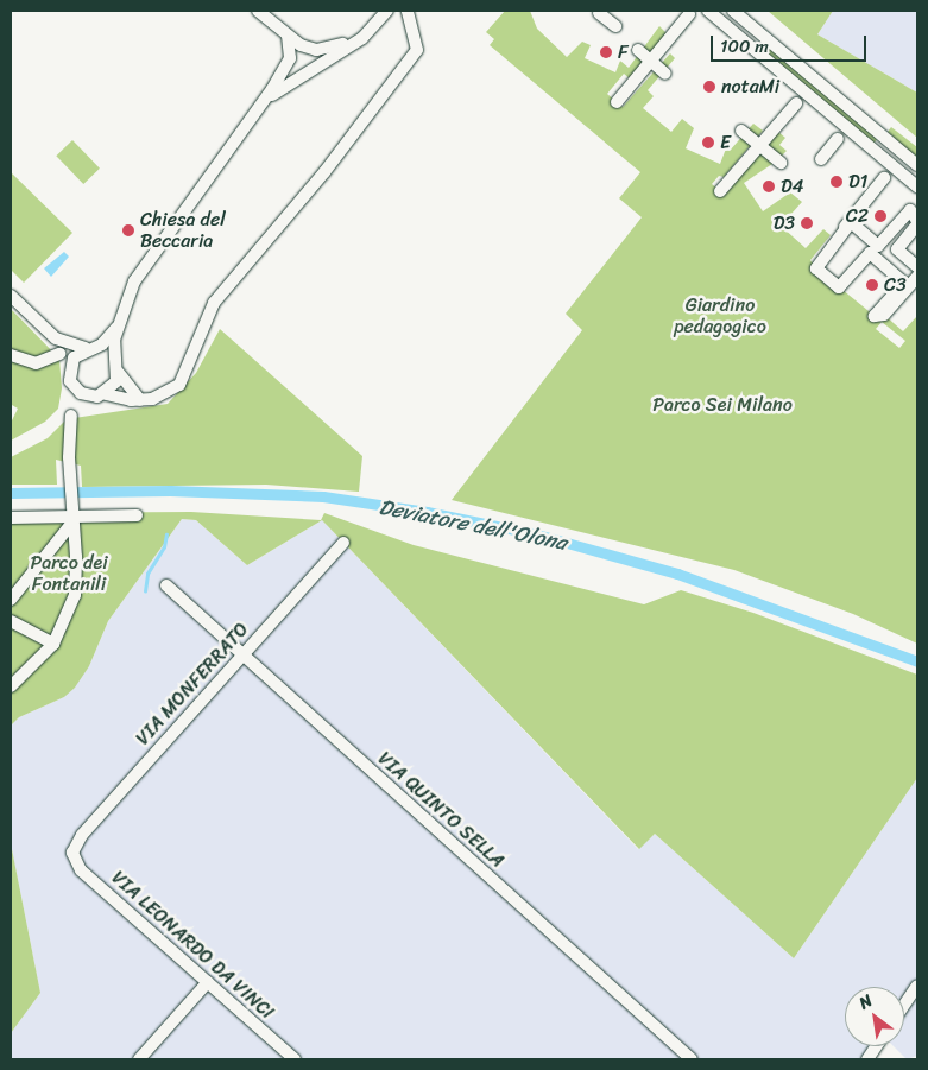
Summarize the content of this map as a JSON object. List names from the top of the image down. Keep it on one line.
{"streets":{"street":["VIA MONFERRATO","VIA QUINTO SELLA","VIA LEONARDO DA VINCI"]},"crossings":[["VIA MONFERRATO","VIA QUINTO SELLA"],["VIA MONFERRATO","VIA LEONARDO DA VINCI"]],"water":["Deviatore dell'Olona"],"parks":["Giardino pedagogico","Parco Sei Milano","Parco dei Fontanili"],"places":["F","notaMi","E","D1","D4","C2","D3","Chiesa del Beccaria","C3"],"scale_bar":"100 m","north":"top left"}
